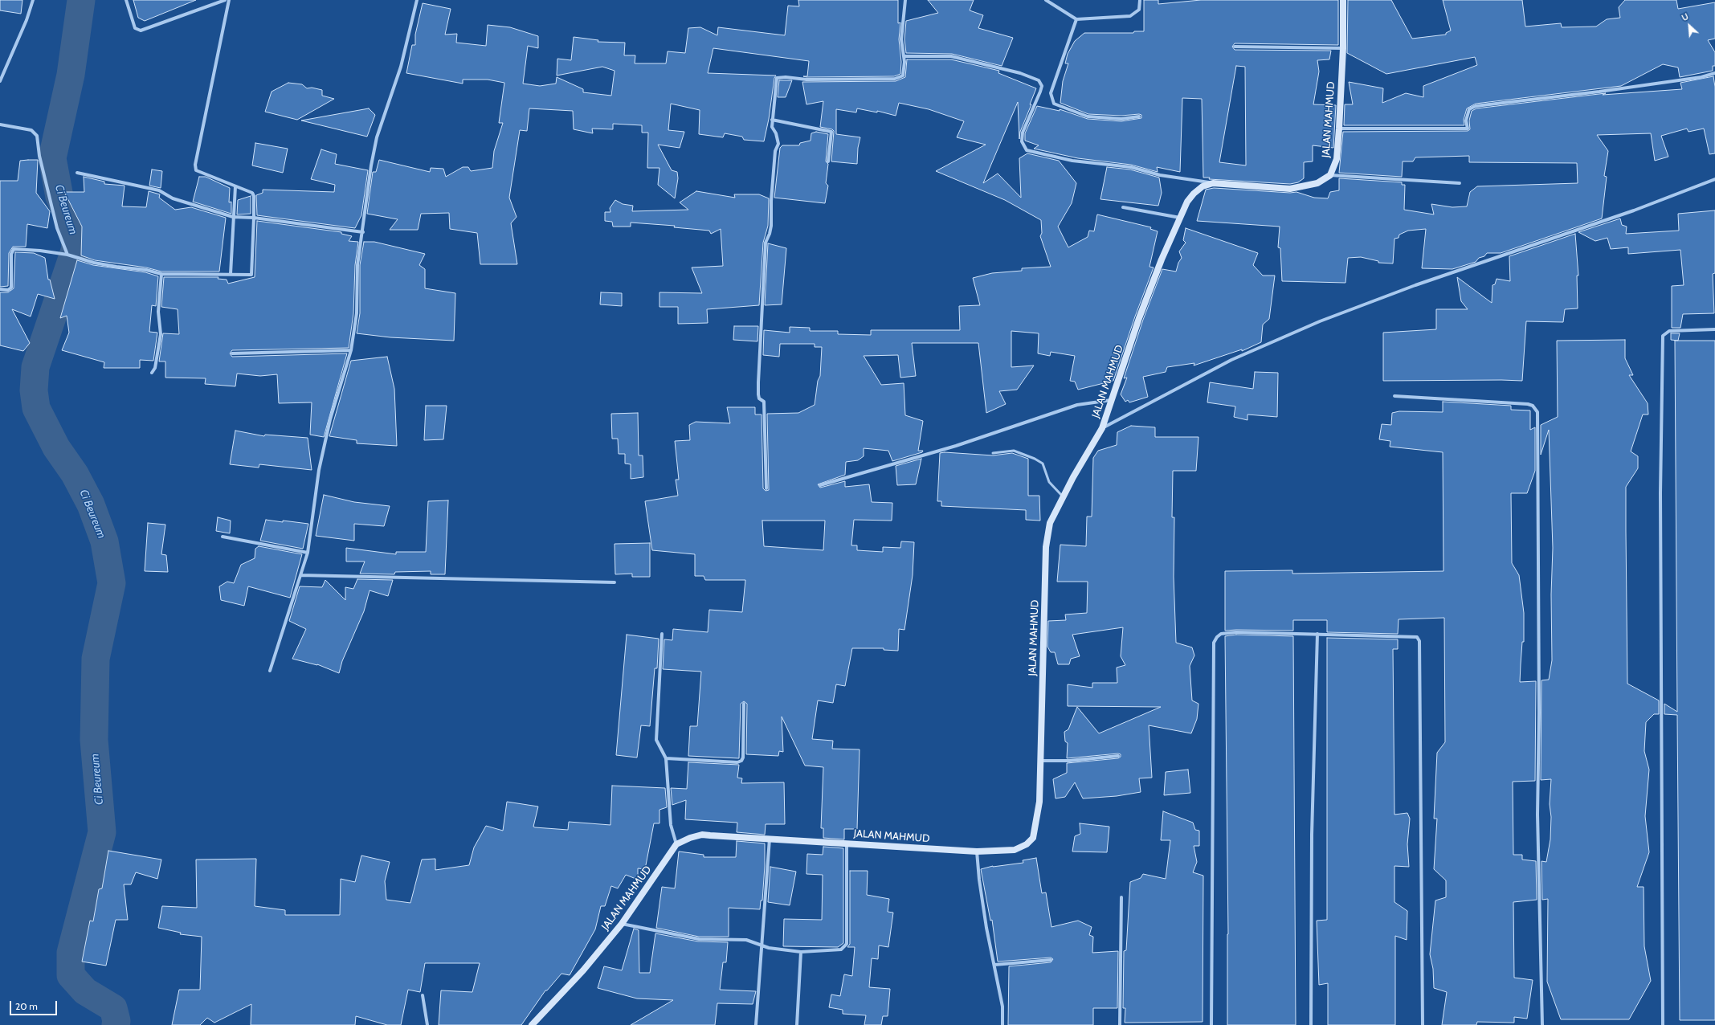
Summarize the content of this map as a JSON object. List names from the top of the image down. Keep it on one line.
{"streets":{"street":["JALAN MAHMUD"]},"water":["Ci Beureum"],"scale_bar":"20 m","north":"top left"}
